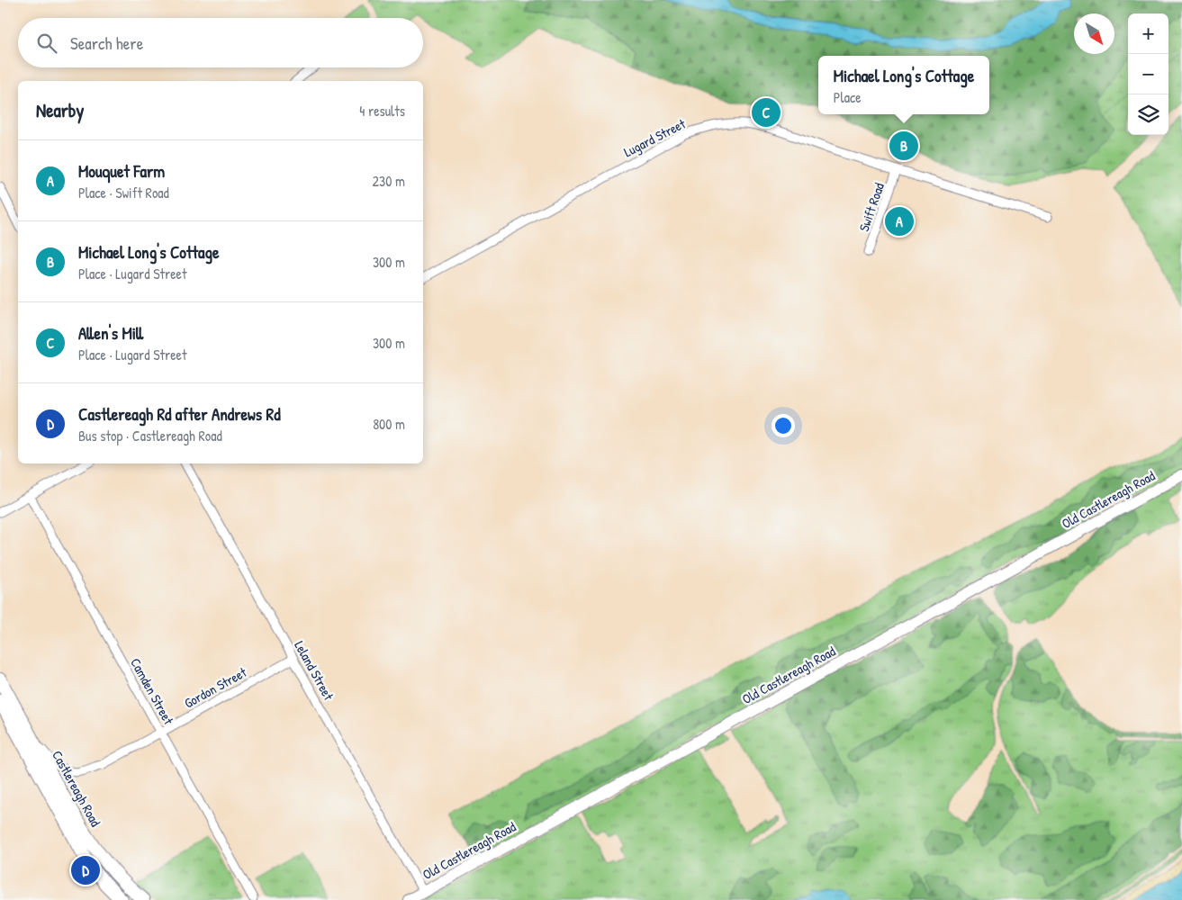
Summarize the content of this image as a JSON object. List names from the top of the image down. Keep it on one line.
{"streets":{"main road":["Castlereagh Road"],"street":["Lugard Street","Swift Road","Old Castlereagh Road","Leland Street","Gordon Street","Camden Street"]},"crossings":[["Lugard Street","Swift Road"],["Old Castlereagh Road","Leland Street"],["Leland Street","Gordon Street"],["Gordon Street","Camden Street"],["Gordon Street","Castlereagh Road"]],"north":"bottom right","page":{"map_buttons":["+","−"],"search":"Search here","popup":["Michael Long's Cottage","Place"],"heading":["Nearby","4 results"],"pins":["C","B","A","D"],"list":[{"mark":"A","name":"Mouquet Farm","note":"Place · Swift Road","value":"230 m"},{"mark":"B","name":"Michael Long's Cottage","note":"Place · Lugard Street","value":"300 m"},{"mark":"C","name":"Allen's Mill","note":"Place · Lugard Street","value":"300 m"},{"mark":"D","name":"Castlereagh Rd after Andrews Rd","note":"Bus stop · Castlereagh Road","value":"800 m"}]}}
